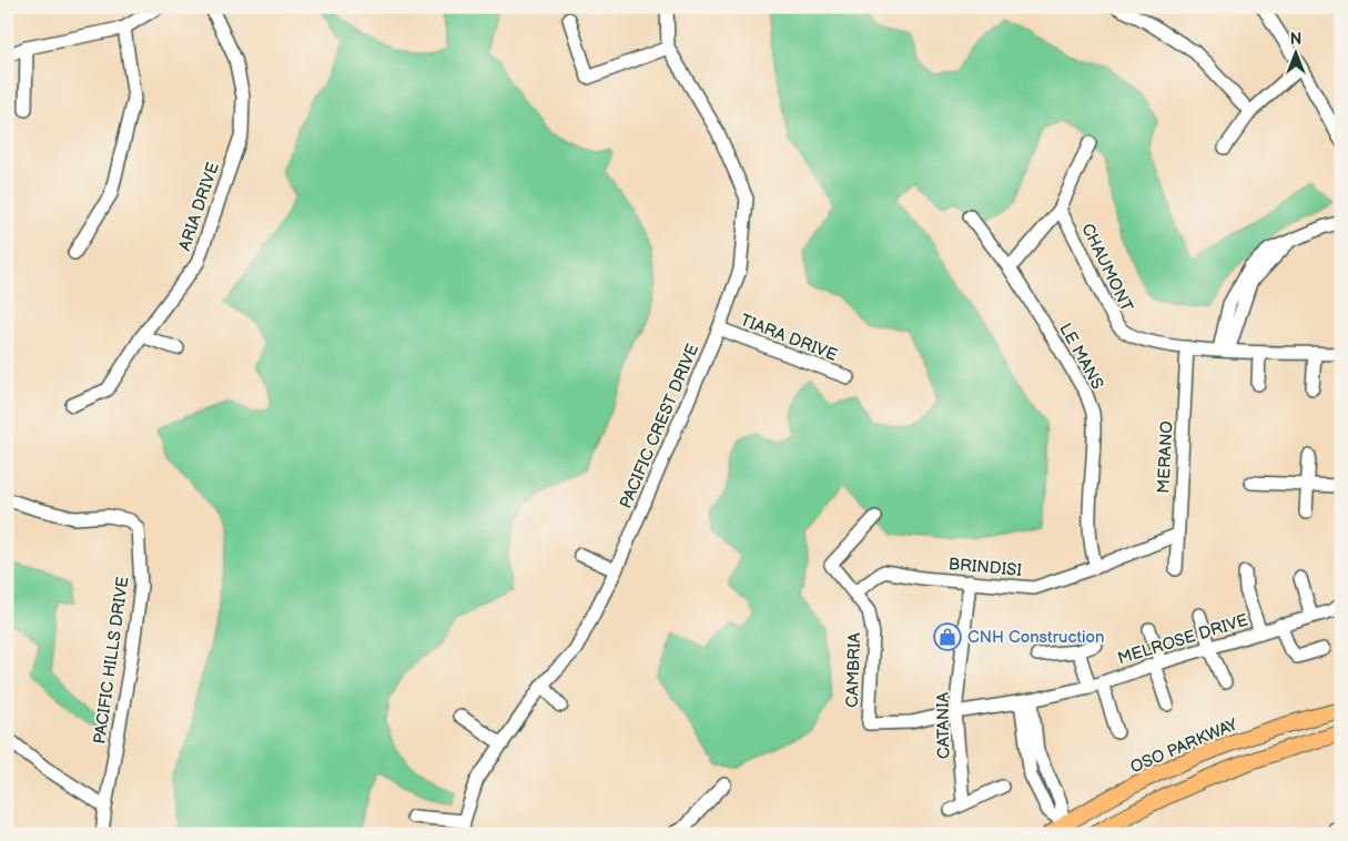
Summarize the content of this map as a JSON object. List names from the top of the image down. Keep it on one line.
{"streets":{"main road":["OSO PARKWAY"],"street":["ARIA DRIVE","CHAUMONT","TIARA DRIVE","LE MANS","PACIFIC CREST DRIVE","MERANO","BRINDISI","MELROSE DRIVE","PACIFIC HILLS DRIVE","CAMBRIA","CATANIA"]},"crossings":[["CHAUMONT","MERANO"],["TIARA DRIVE","PACIFIC CREST DRIVE"],["LE MANS","BRINDISI"],["MERANO","BRINDISI"],["BRINDISI","CAMBRIA"],["BRINDISI","CATANIA"],["MELROSE DRIVE","CAMBRIA"],["MELROSE DRIVE","CATANIA"]],"places":{"shop":["CNH Construction"]},"north":"top"}
